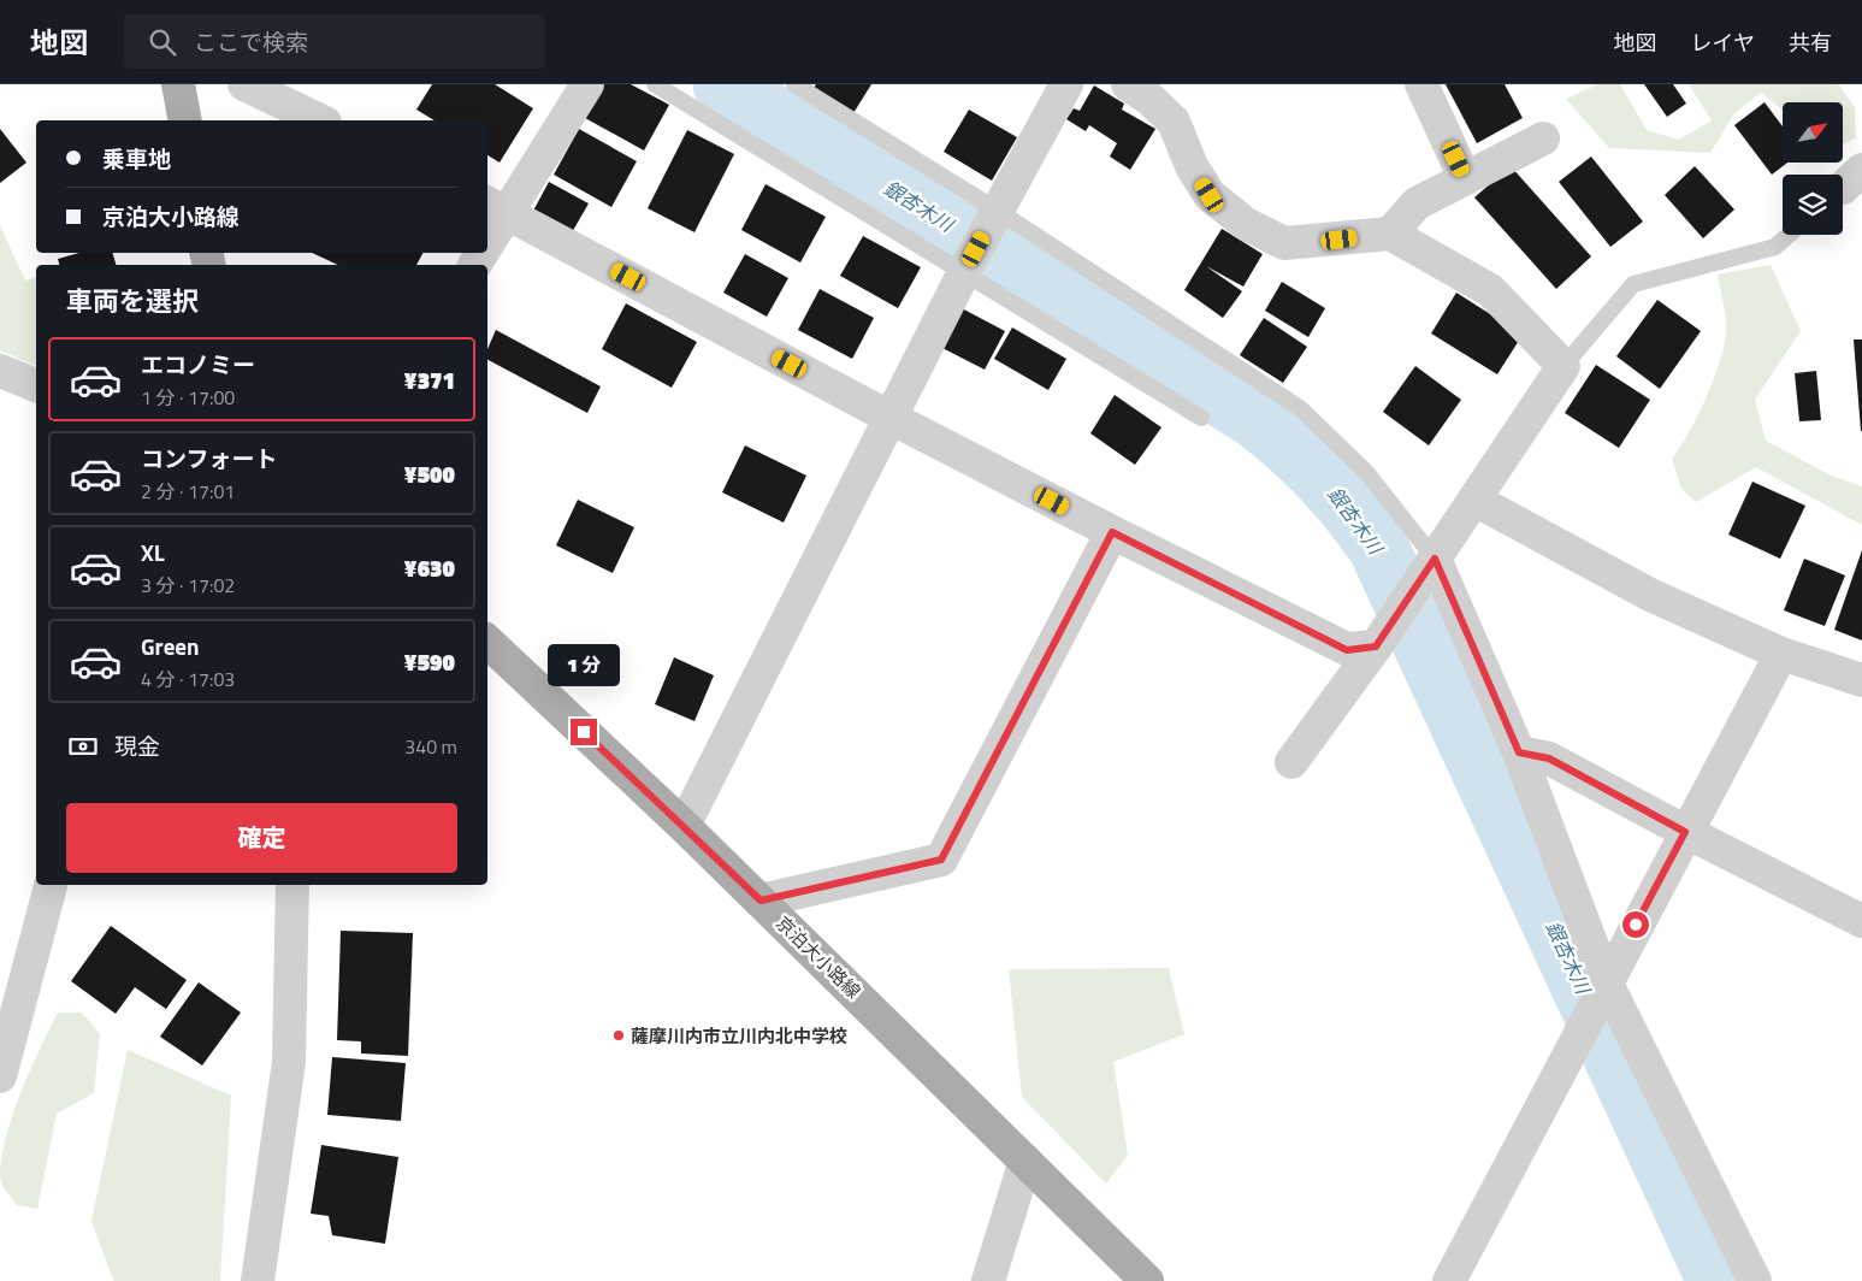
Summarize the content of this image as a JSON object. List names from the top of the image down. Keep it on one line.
{"streets":{"main road":["京泊大小路線"]},"water":["銀杏木川"],"places":["薩摩川内市立川内北中学校"],"north":"top right","page":{"header":"地図","search":"ここで検索","nav":["地図","レイヤ","共有"],"banner":["乗車地","京泊大小路線"],"heading":"車両を選択","list":[{"name":"エコノミー","note":"1 分 · 17:00","value":"¥371"},{"name":"コンフォート","note":"2 分 · 17:01","value":"¥500"},{"name":"XL","note":"3 分 · 17:02","value":"¥630"},{"name":"Green","note":"4 分 · 17:03","value":"¥590"}],"bubble":"1 分","pay":["現金","340 m"],"buttons":"確定"}}
